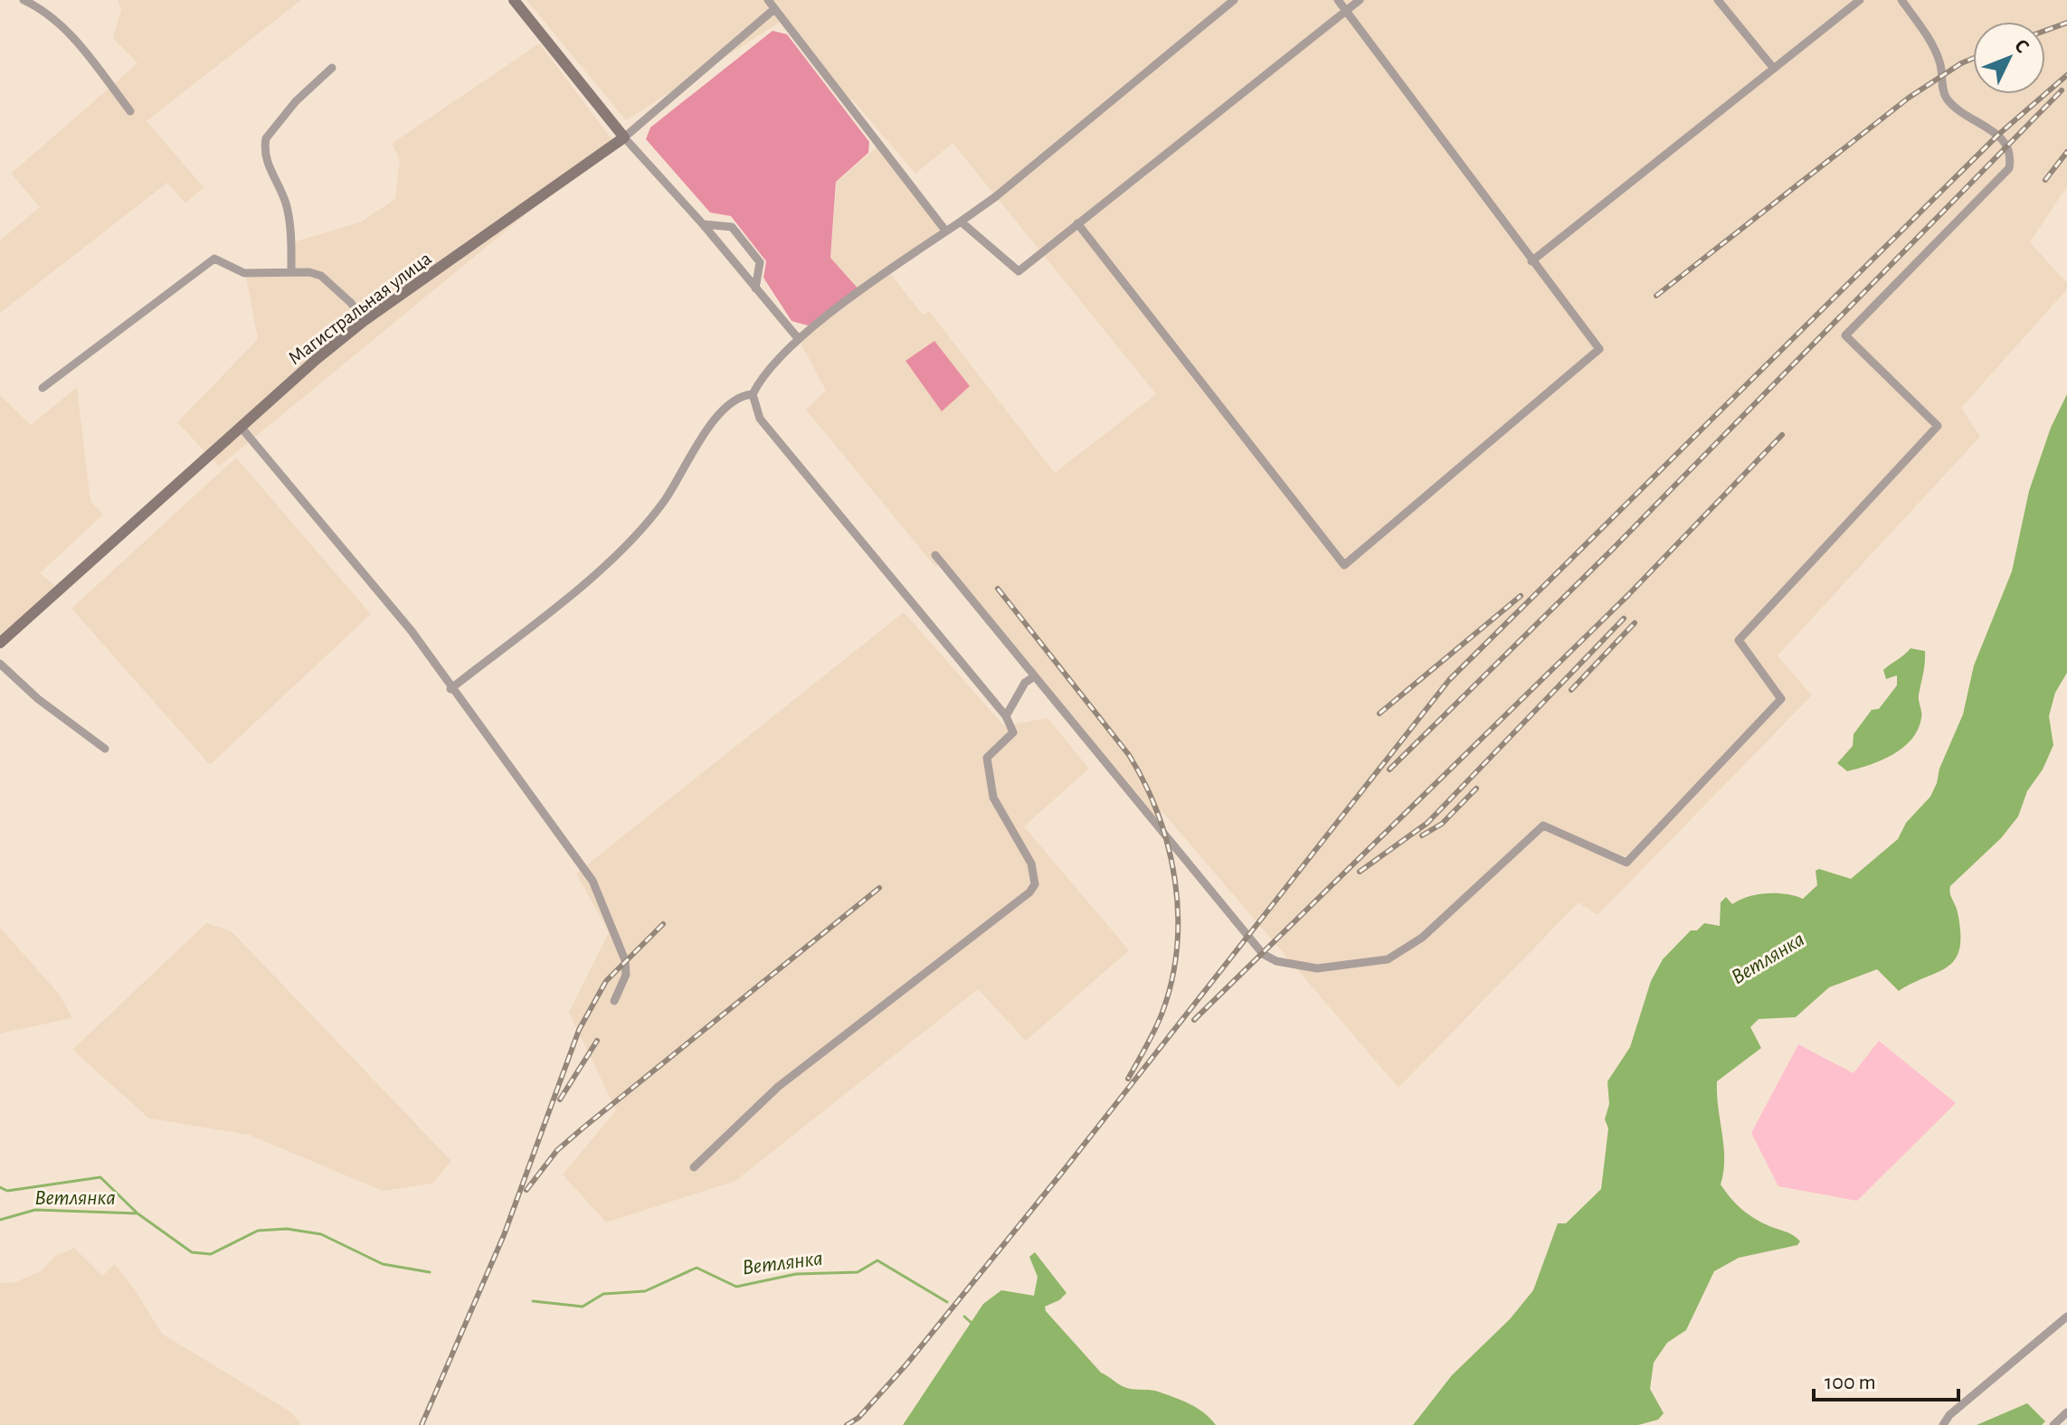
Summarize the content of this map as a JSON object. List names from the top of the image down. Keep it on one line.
{"streets":{"main road":["Магистральная улица"]},"water":["Ветлянка"],"scale_bar":"100 m","north":"top right"}
